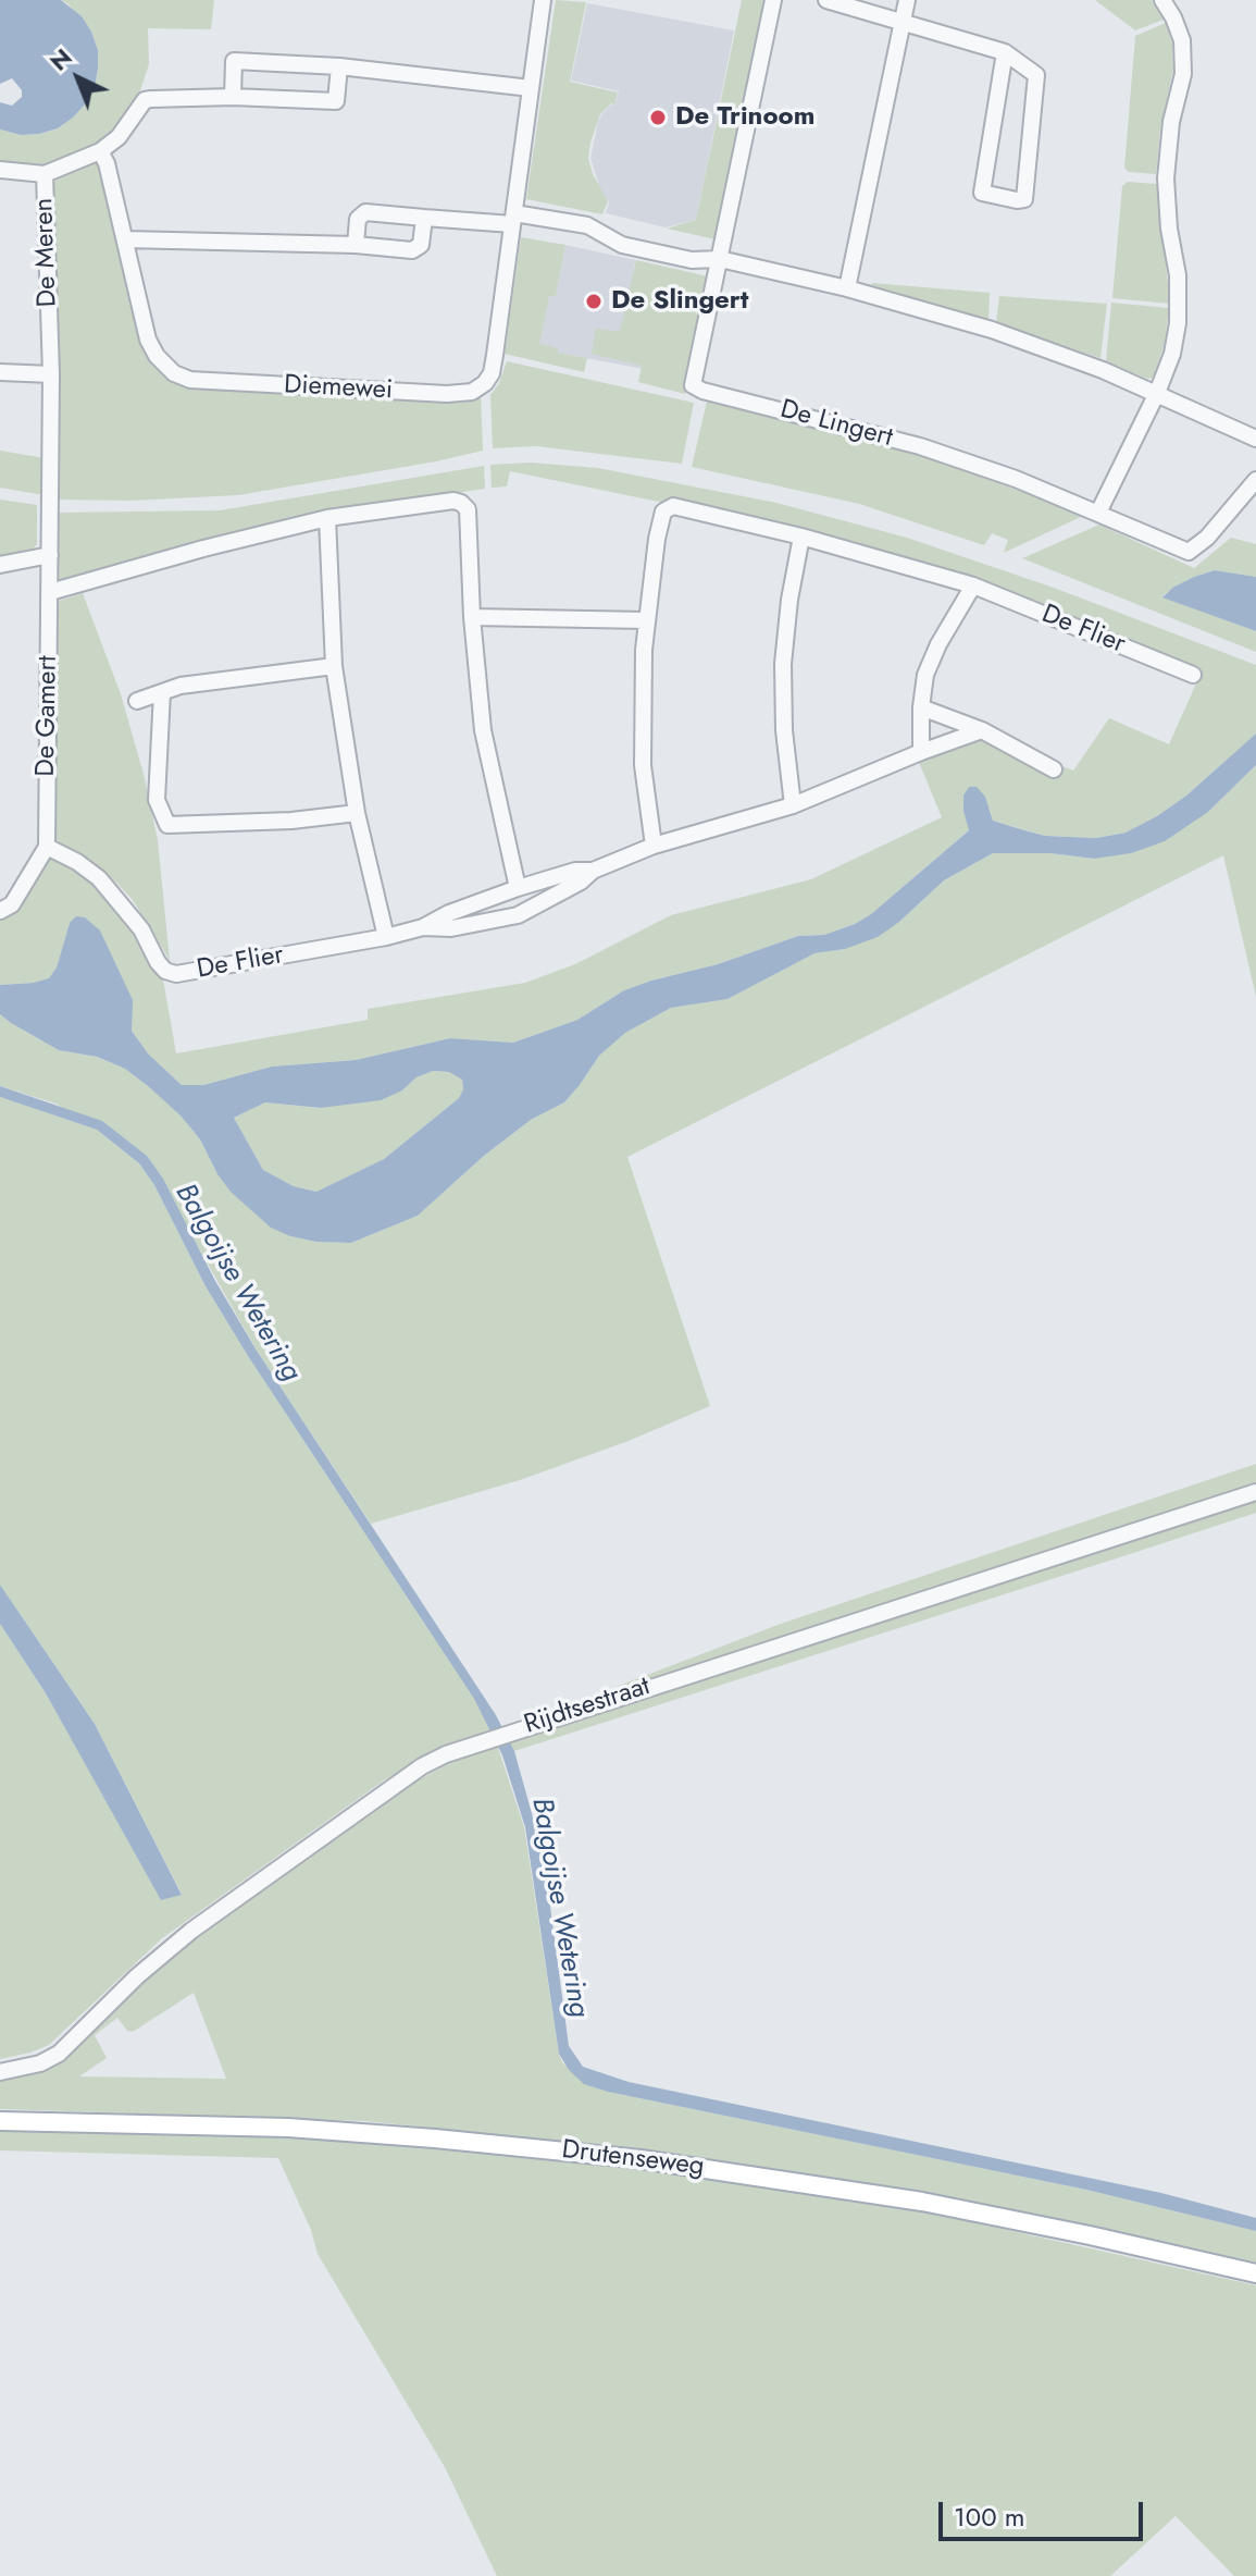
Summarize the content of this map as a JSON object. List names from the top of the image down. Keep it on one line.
{"streets":{"main road":["Drutenseweg"],"street":["De Meren","Diemewei","De Lingert","De Flier","De Gamert","Rijdtsestraat"]},"crossings":[["De Meren","De Gamert"],["De Flier","De Gamert"]],"water":["Balgoijse Wetering"],"places":["De Trinoom","De Slingert"],"scale_bar":"100 m","north":"top left"}
